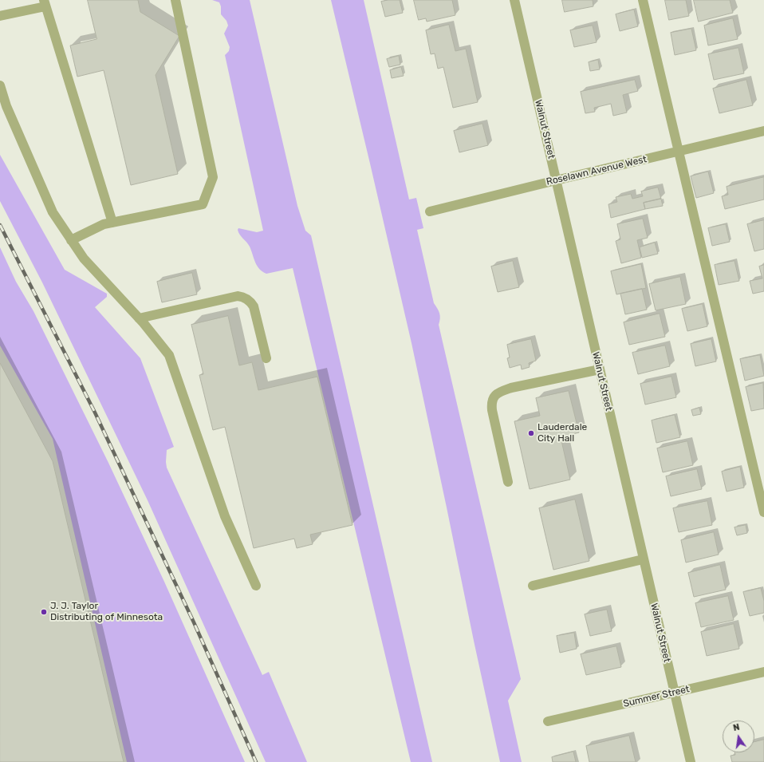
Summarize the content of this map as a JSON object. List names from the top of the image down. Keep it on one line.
{"streets":{"street":["Walnut Street","Roselawn Avenue West","Summer Street"]},"crossings":[["Walnut Street","Roselawn Avenue West"],["Walnut Street","Summer Street"]],"places":["Lauderdale City Hall","J. J. Taylor Distributing of Minnesota"],"north":"top"}
